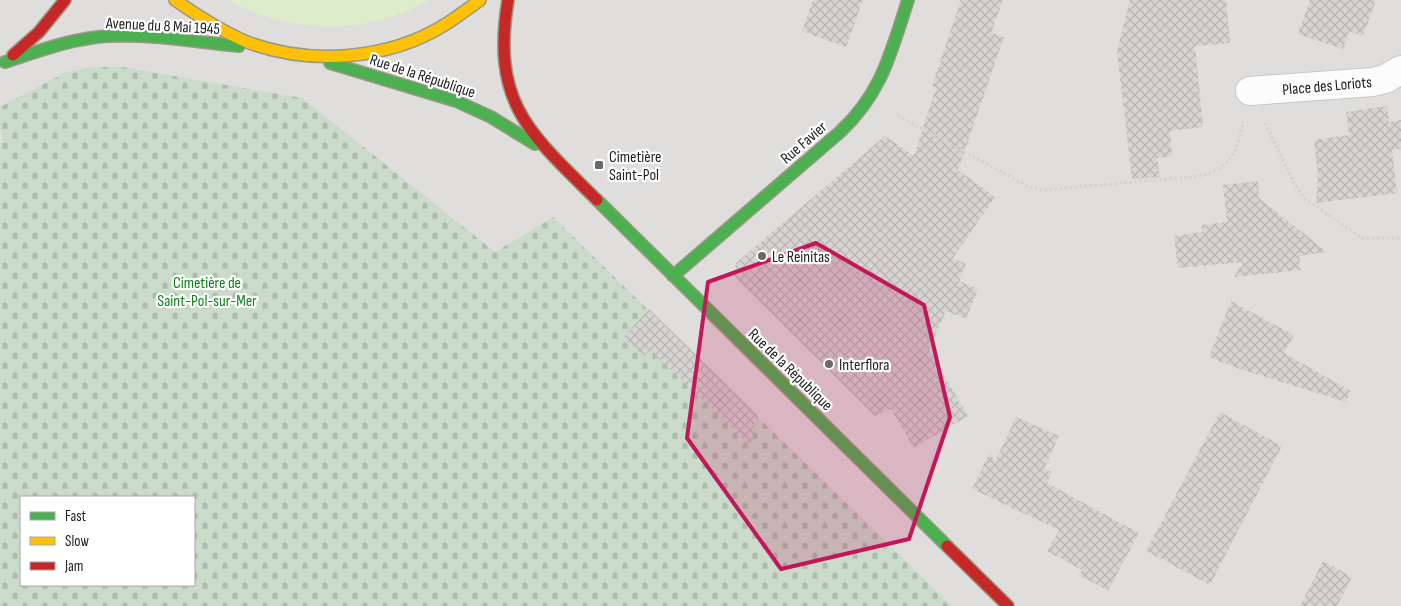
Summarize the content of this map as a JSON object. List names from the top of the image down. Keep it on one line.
{"streets":{"street":["Avenue du 8 Mai 1945","Rue de la République","Place des Loriots","Rue Favier"]},"crossings":[["Rue de la République","Rue Favier"]],"parks":["Cimetière de Saint-Pol-sur-Mer"],"places":{"transit":["Cimetière Saint-Pol"],"other":["Le Reinitas","Interflora"]},"legend":["Fast","Slow","Jam"]}
